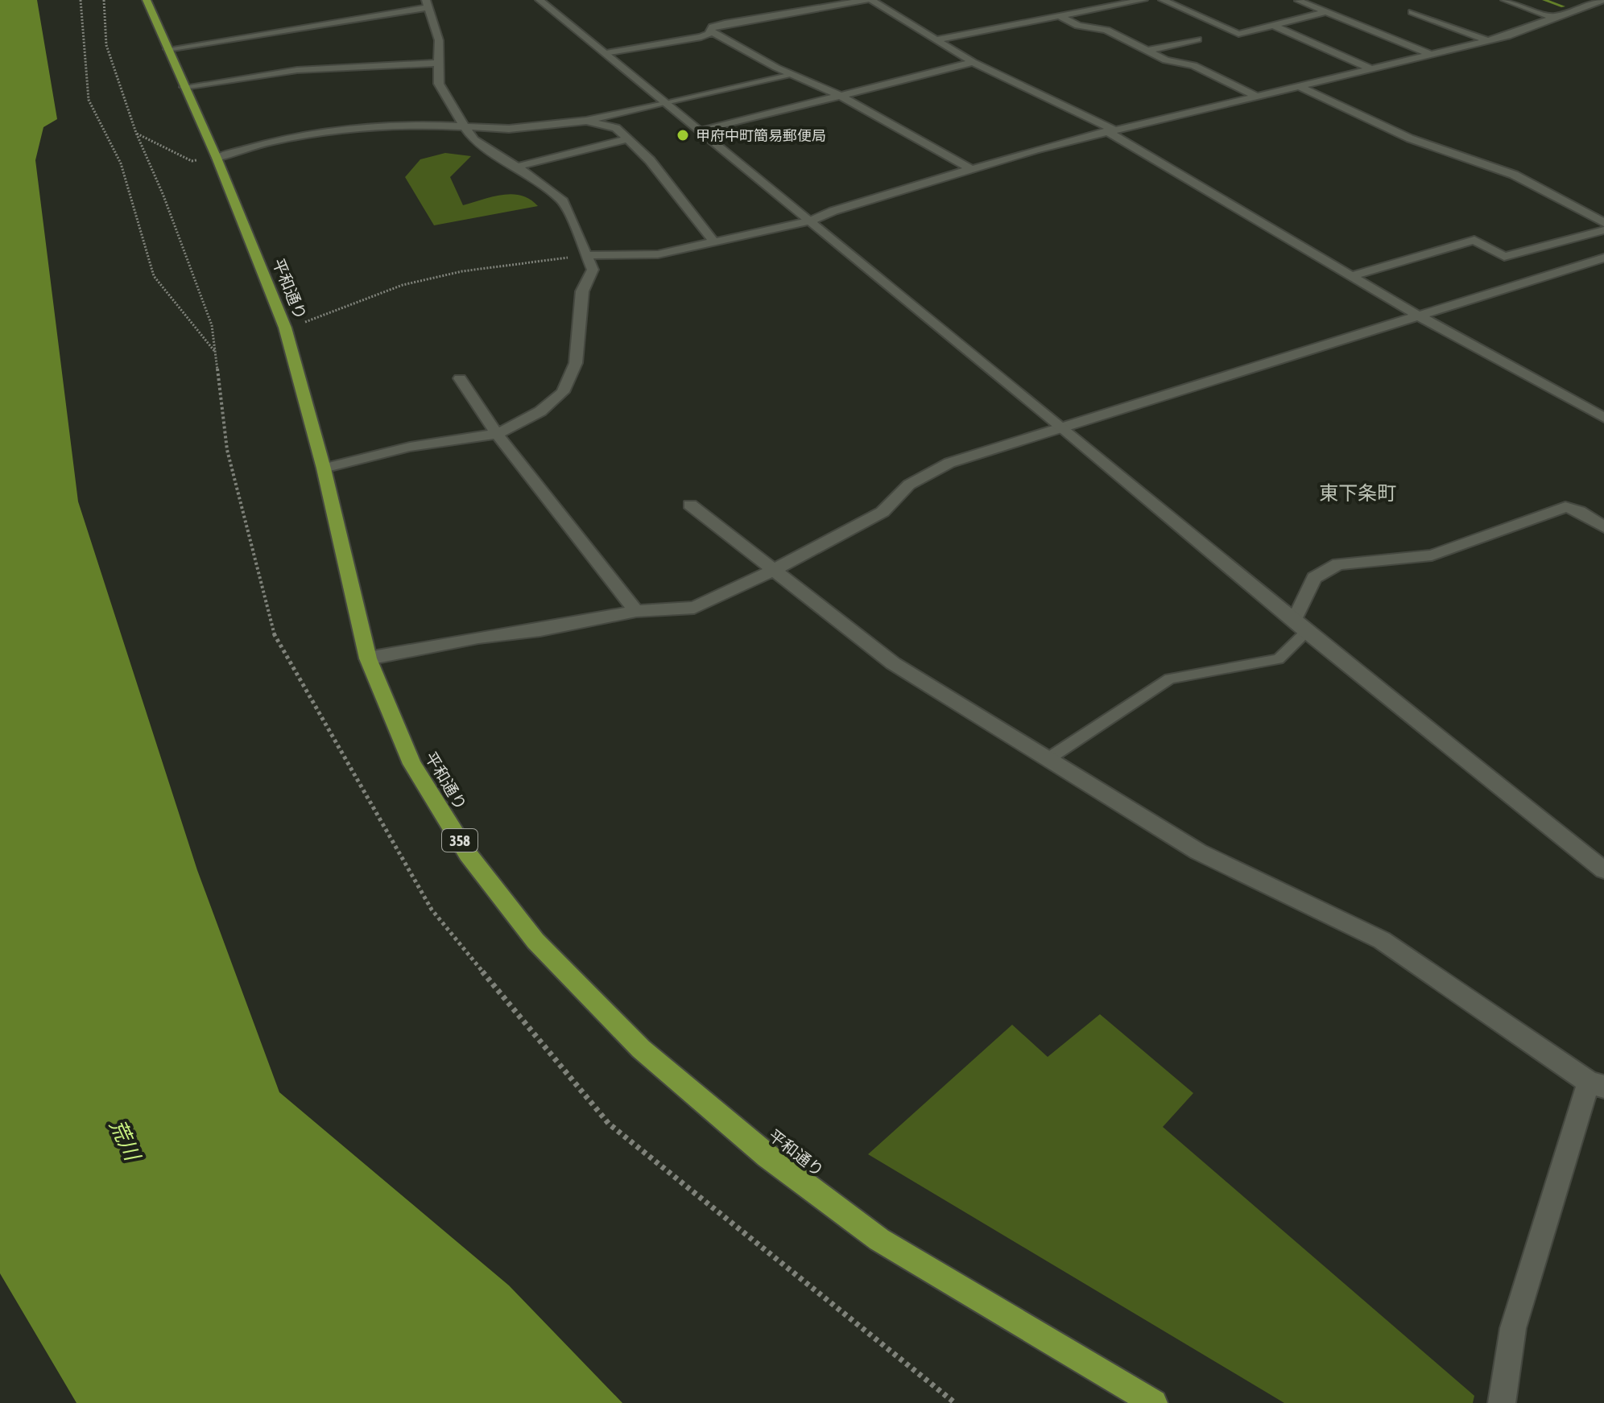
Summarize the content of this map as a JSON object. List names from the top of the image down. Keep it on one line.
{"streets":{"highway":["平和通り","358"]},"districts":["東下条町"],"water":["荒川"],"places":["甲府中町簡易郵便局"]}
